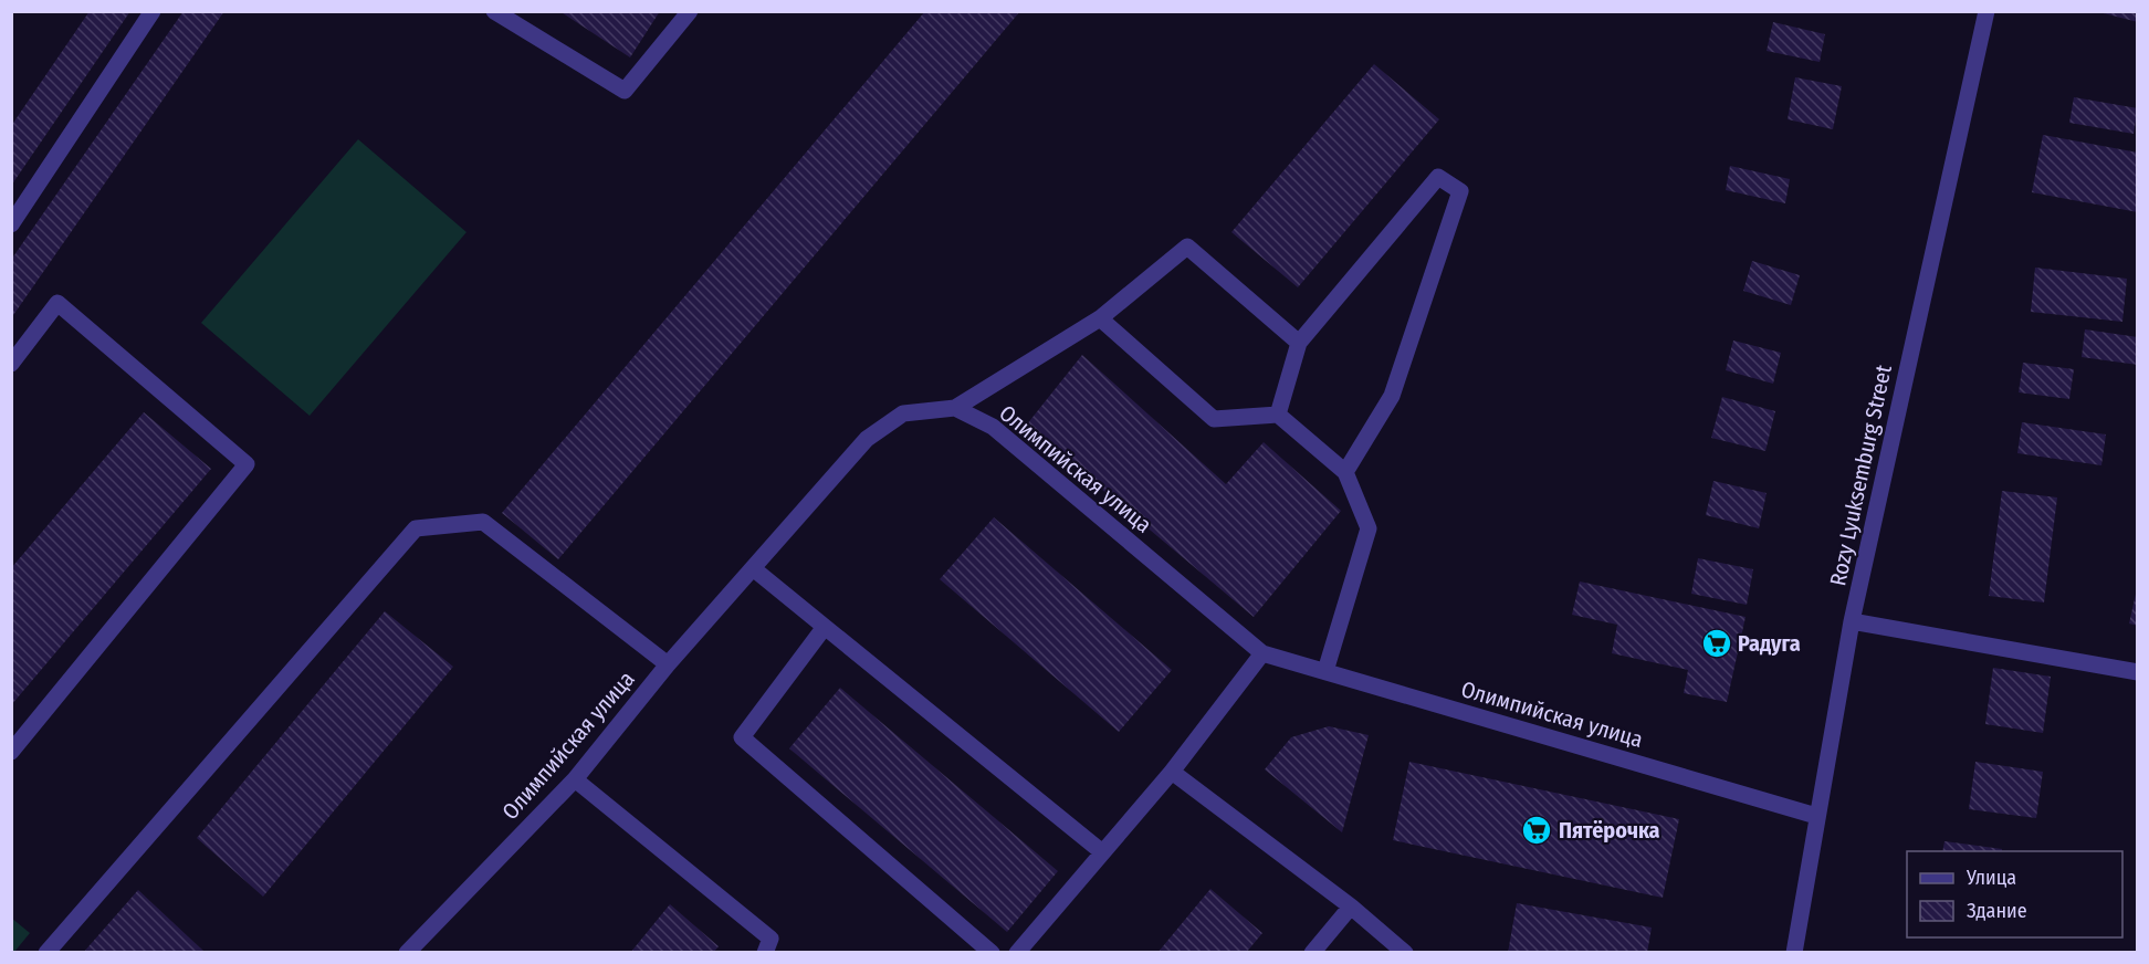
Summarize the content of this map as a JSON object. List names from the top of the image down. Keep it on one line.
{"streets":{"street":["Олимпийская улица","Rozy Lyuksemburg Street"]},"crossings":[["Олимпийская улица","Rozy Lyuksemburg Street"]],"places":{"supermarket":["Радуга","Пятёрочка"]},"legend":["Улица","Здание"]}
